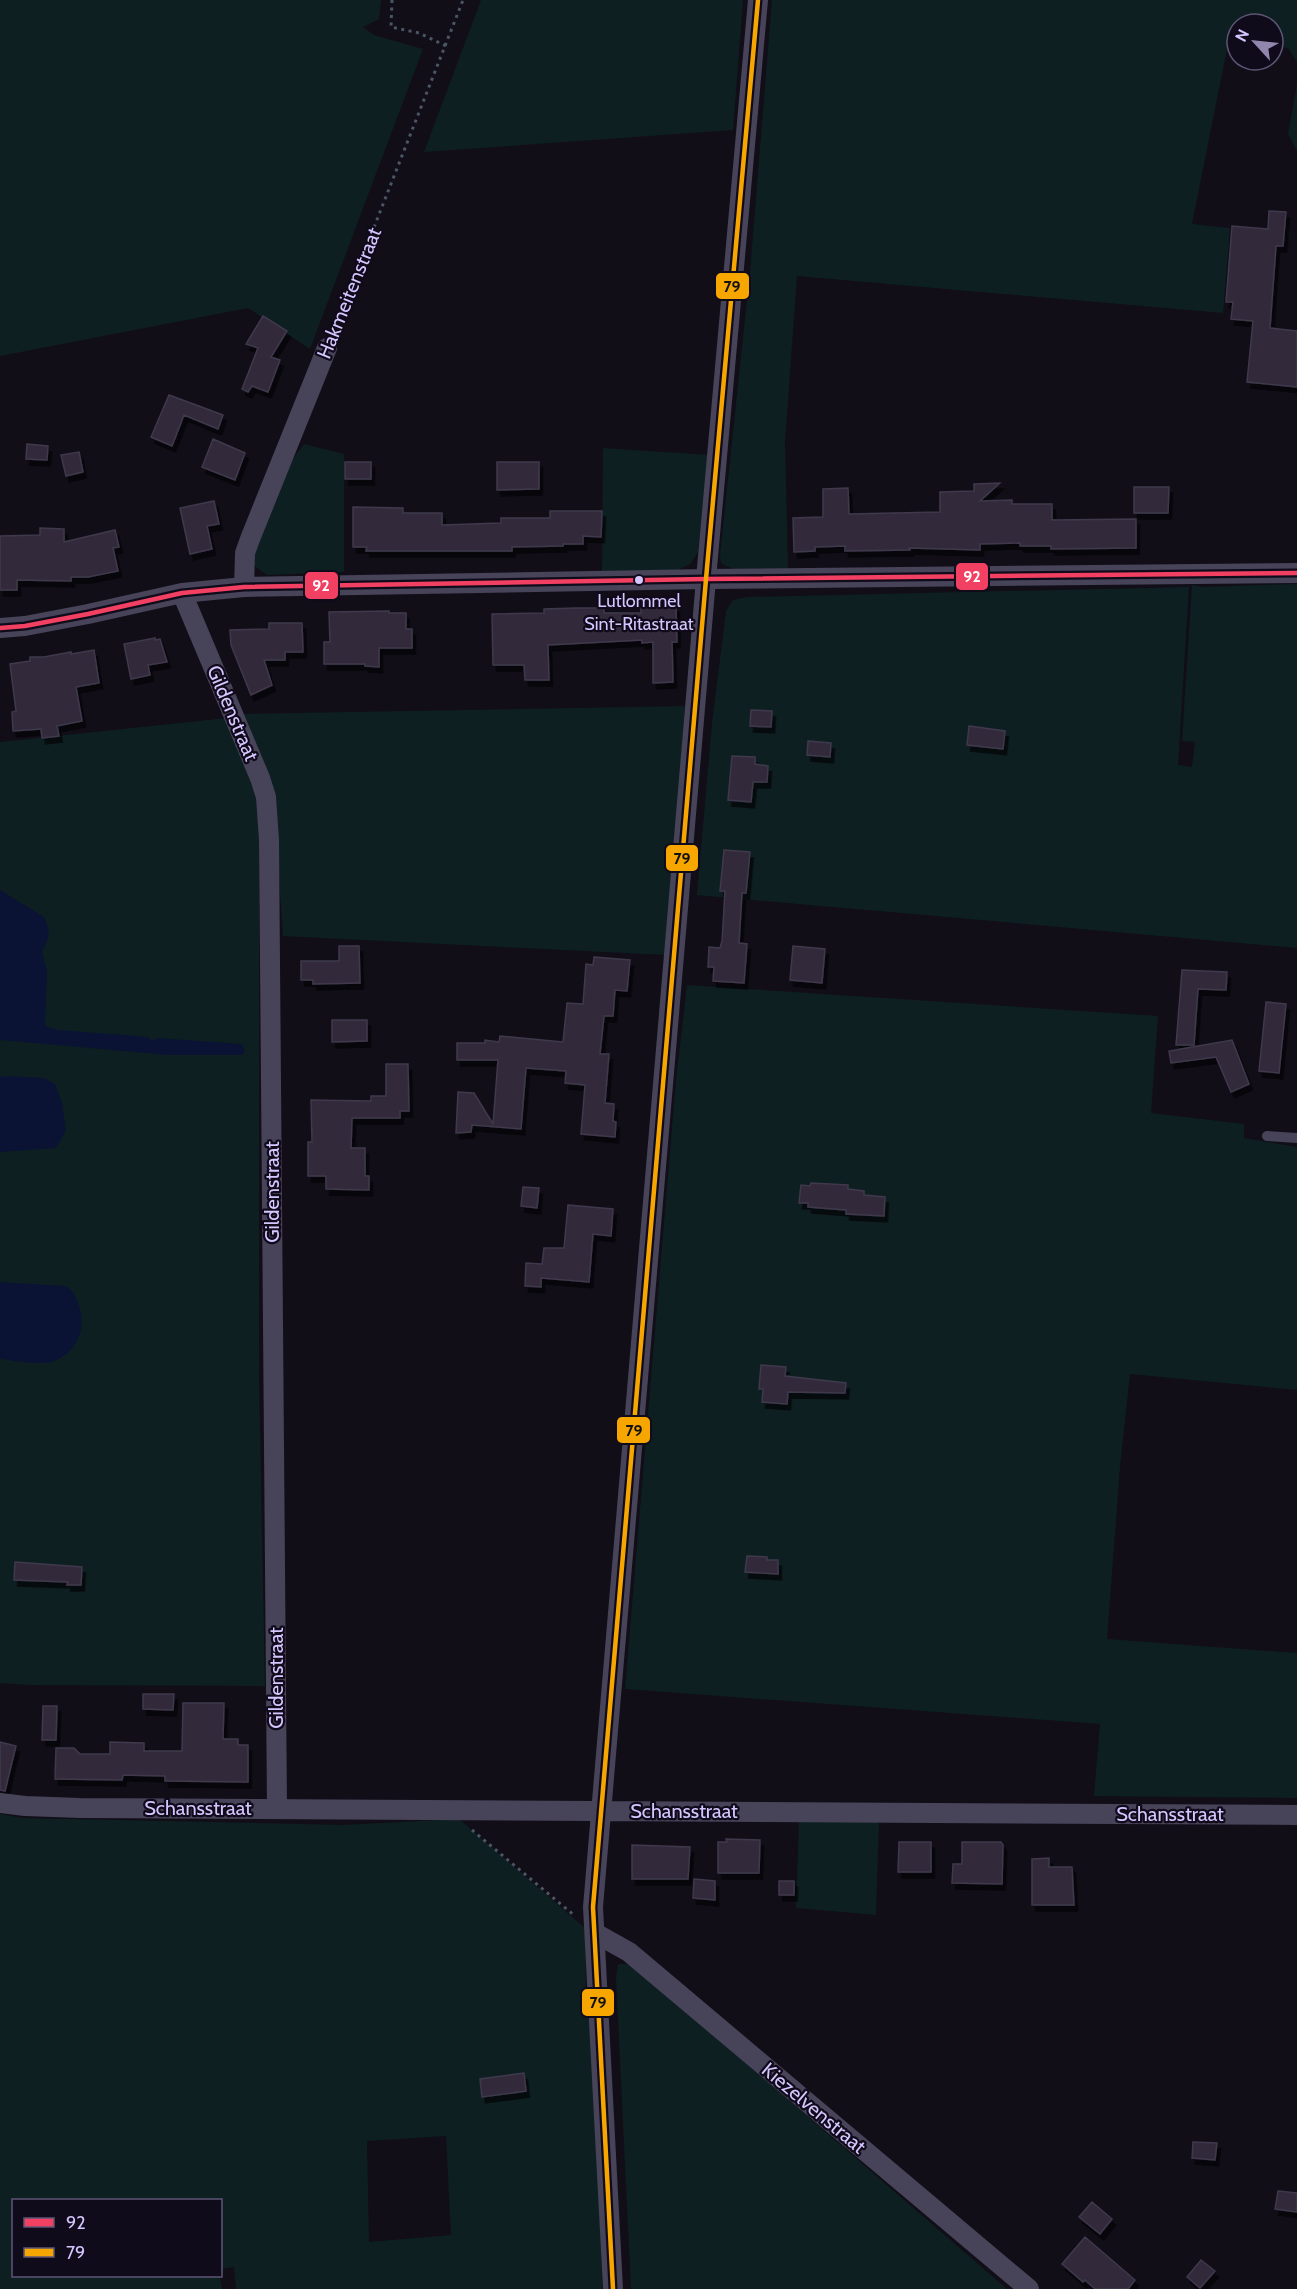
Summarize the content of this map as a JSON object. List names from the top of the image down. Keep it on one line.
{"streets":{"street":["Hakmeitenstraat","Gildenstraat","Schansstraat","Kiezelvenstraat"]},"crossings":[["Gildenstraat","Schansstraat"]],"places":["Lutlommel Sint-Ritastraat"],"lines":["transit line 79","transit line 92"],"legend":["92","79"],"north":"top left"}
